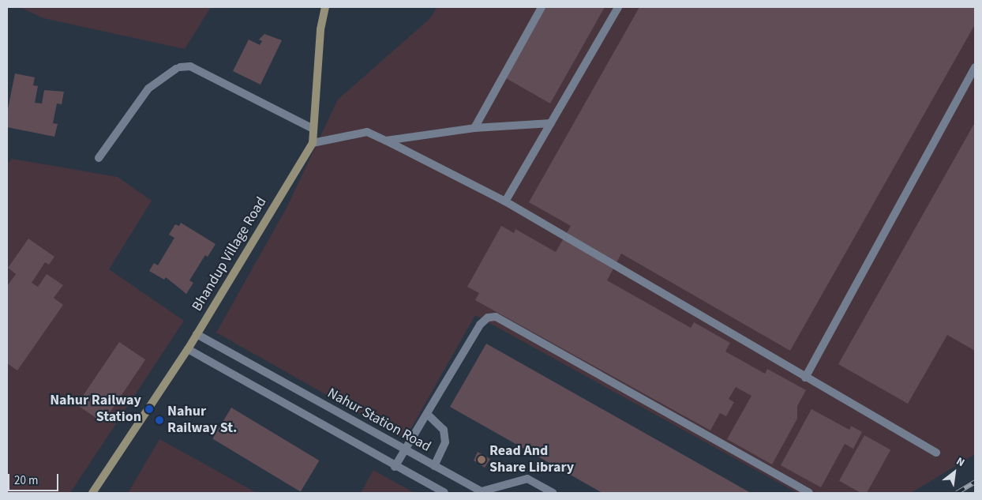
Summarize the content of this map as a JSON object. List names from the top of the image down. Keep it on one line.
{"streets":{"street":["Bhandup Village Road"],"lane":["Nahur Station Road"]},"crossings":[["Bhandup Village Road","Nahur Station Road"]],"places":["Nahur Railway Station","Nahur Railway St.","Read And Share Library"],"scale_bar":"20 m","north":"top right"}
